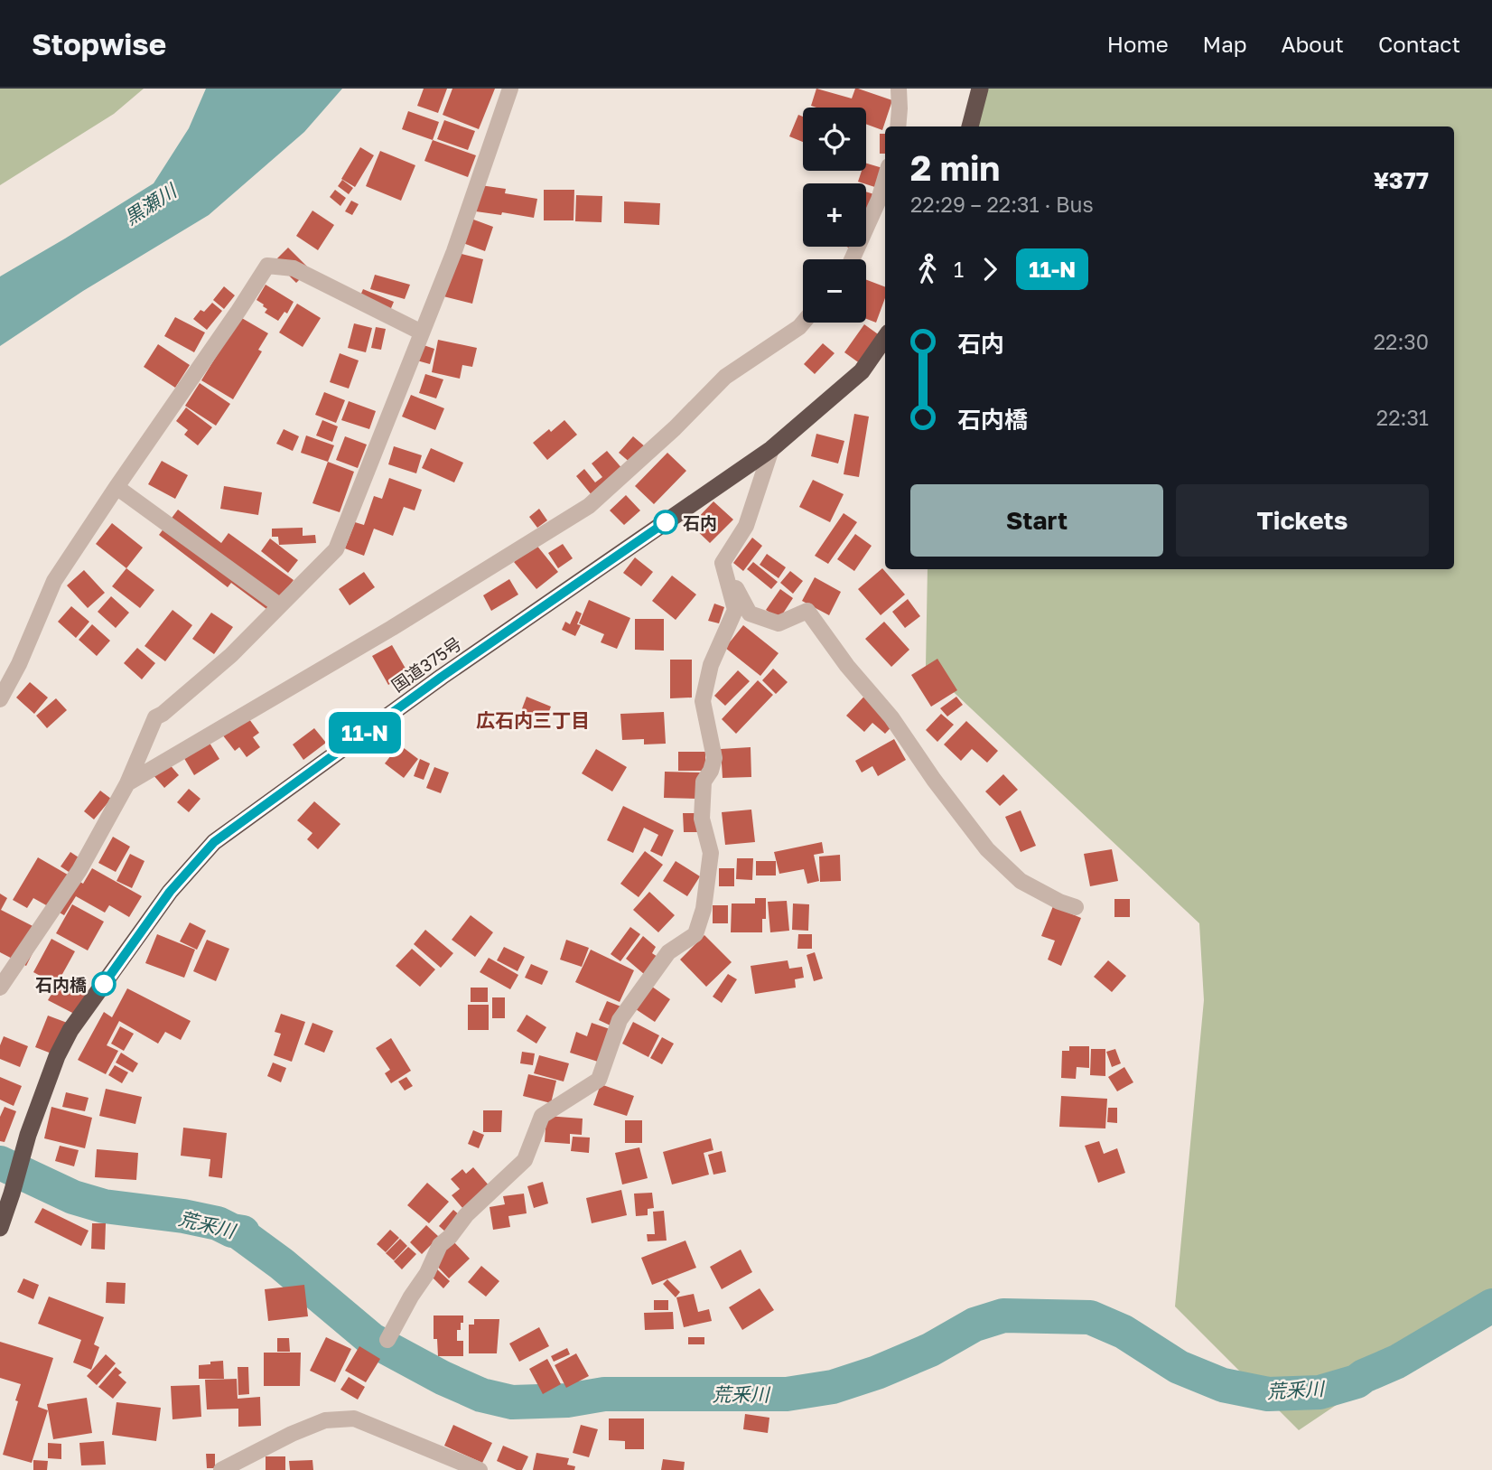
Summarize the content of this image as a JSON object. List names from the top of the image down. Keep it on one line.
{"streets":{"highway":["国道375号"]},"districts":["広石内三丁目"],"water":["黒瀬川","荒釆川"],"places":["石内","石内橋"],"lines":["bus line 11-N"],"page":{"header":"Stopwise","nav":["Home","Map","About","Contact"],"on_map":"11-N","map_buttons":["+","−"],"heading":["2 min","22:29 – 22:31 · Bus","¥377"],"legs":["1","11-N"],"list":[{"name":"石内","value":"22:30"},{"name":"石内橋","value":"22:31"}],"buttons":["Start","Tickets"]}}
